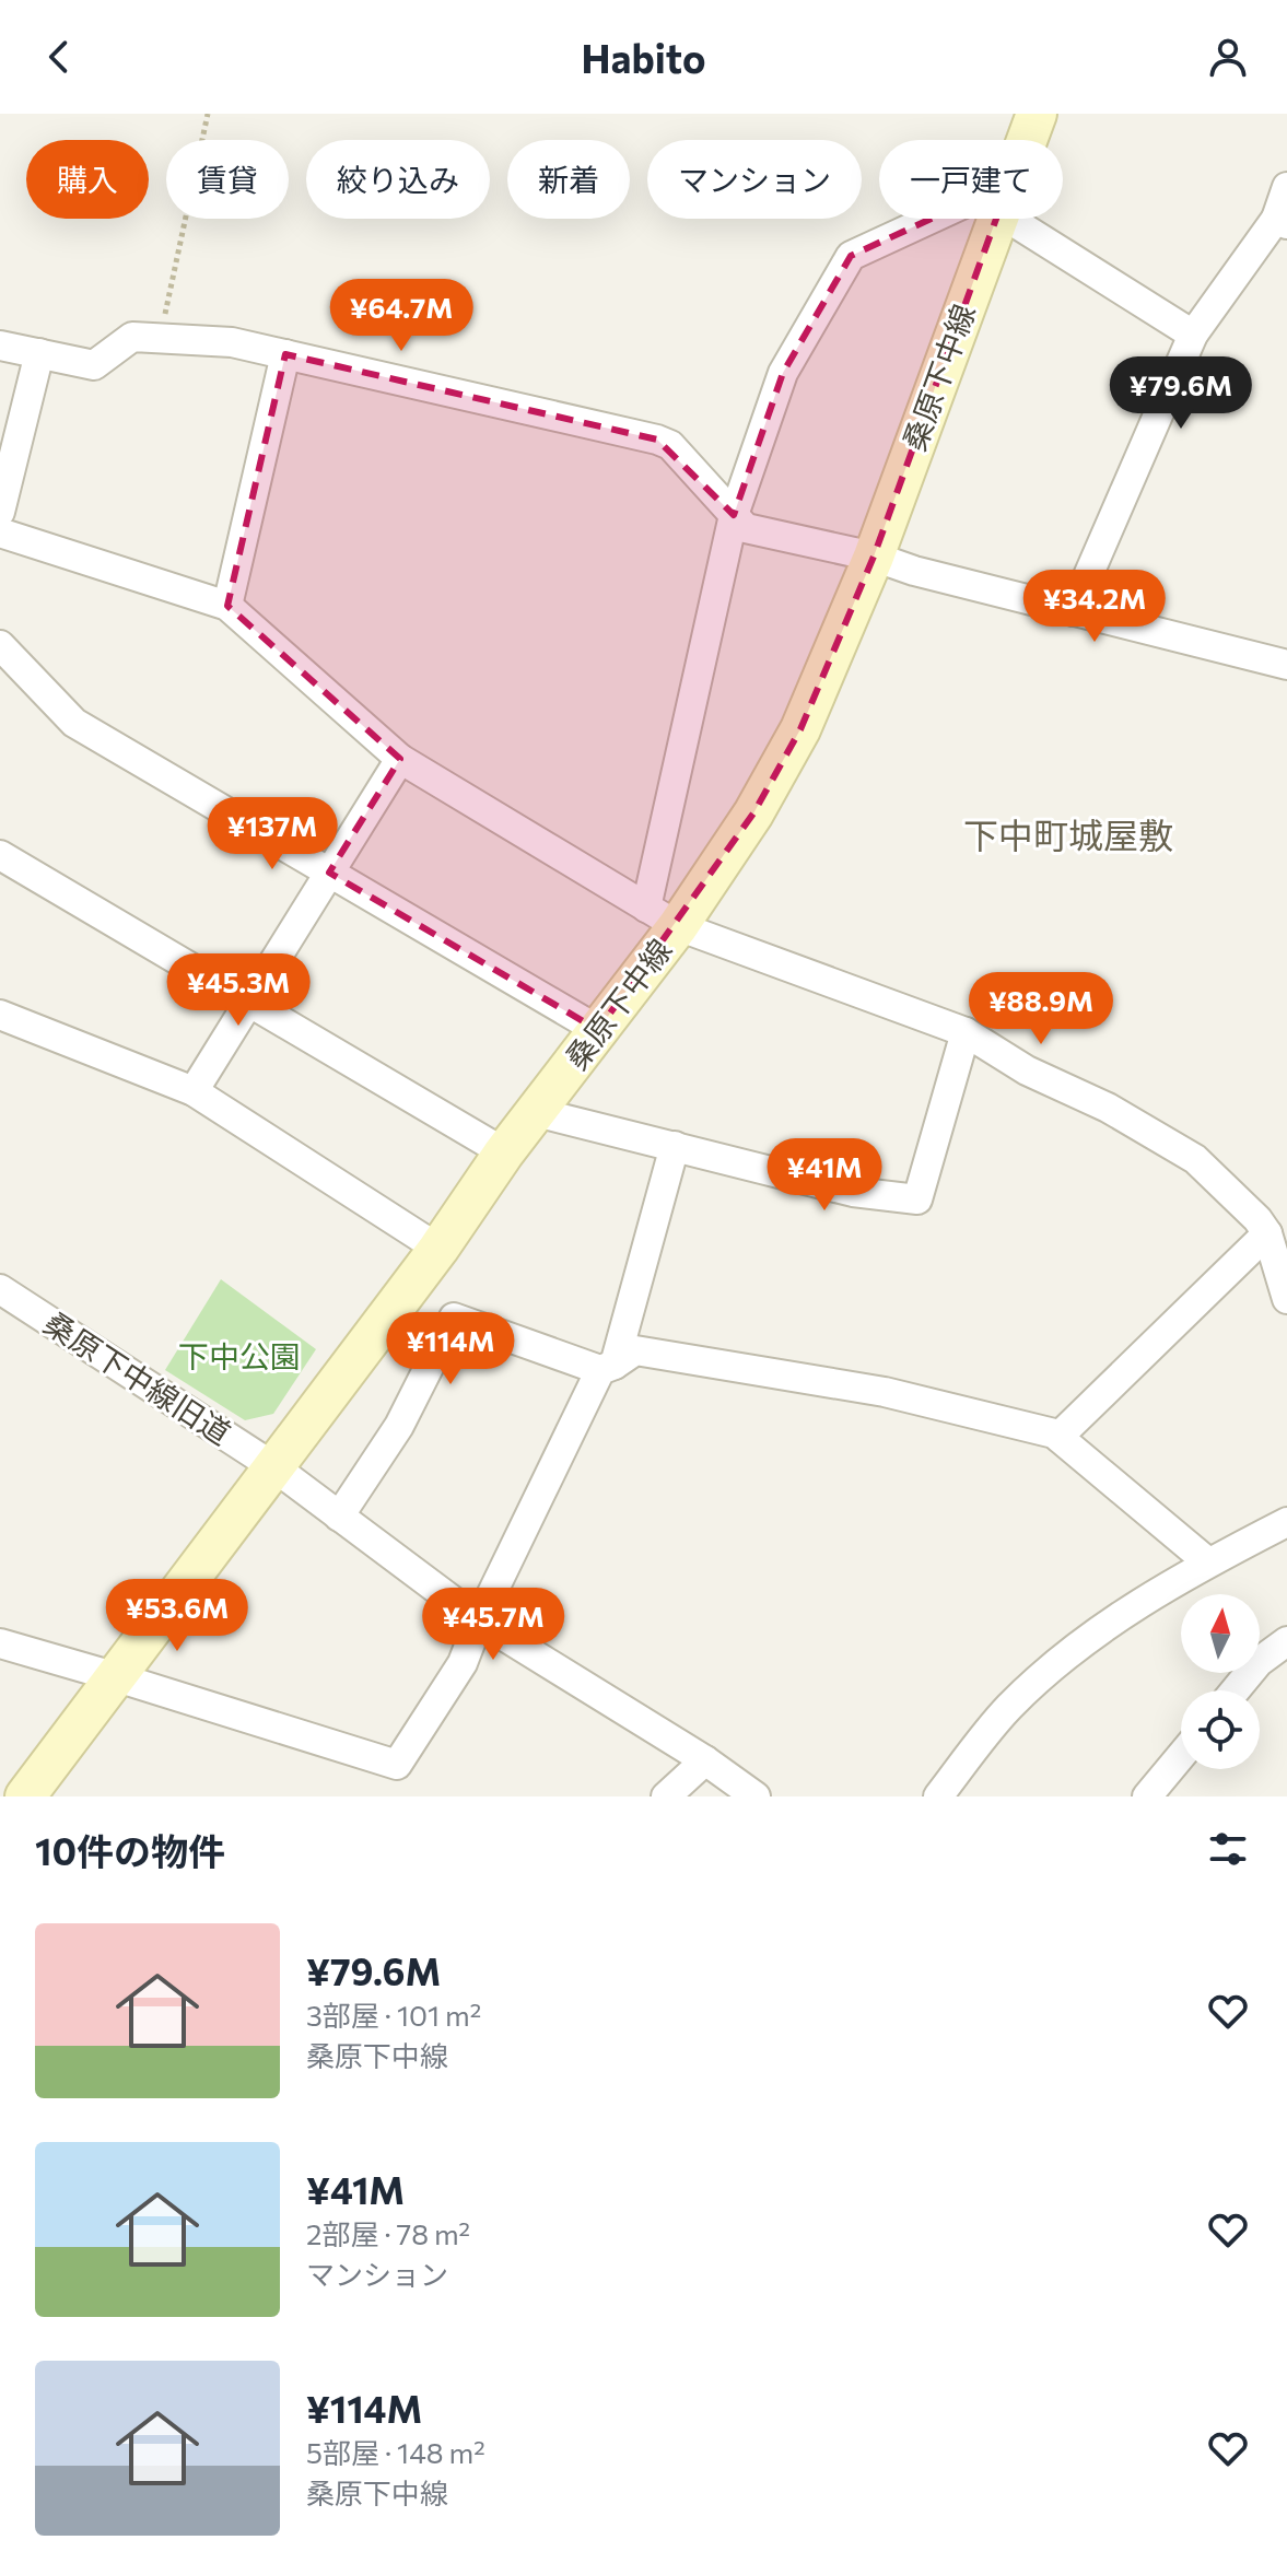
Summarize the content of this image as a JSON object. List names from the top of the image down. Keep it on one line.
{"streets":{"main road":["桑原下中線"],"street":["桑原下中線旧道"]},"crossings":[["桑原下中線","桑原下中線旧道"]],"districts":["下中町城屋敷"],"parks":["下中公園"],"north":"top","page":{"header":"Habito","chip":["購入","賃貸","絞り込み","新着","マンション","一戸建て"],"price":["¥64.7M","¥79.6M","¥34.2M","¥137M","¥45.3M","¥88.9M","¥41M","¥114M","¥53.6M","¥45.7M"],"heading":"10件の物件","list":[{"name":"¥79.6M","note":"3部屋 · 101 m² · 桑原下中線"},{"name":"¥41M","note":"2部屋 · 78 m² · マンション"},{"name":"¥114M","note":"5部屋 · 148 m² · 桑原下中線"}]}}
